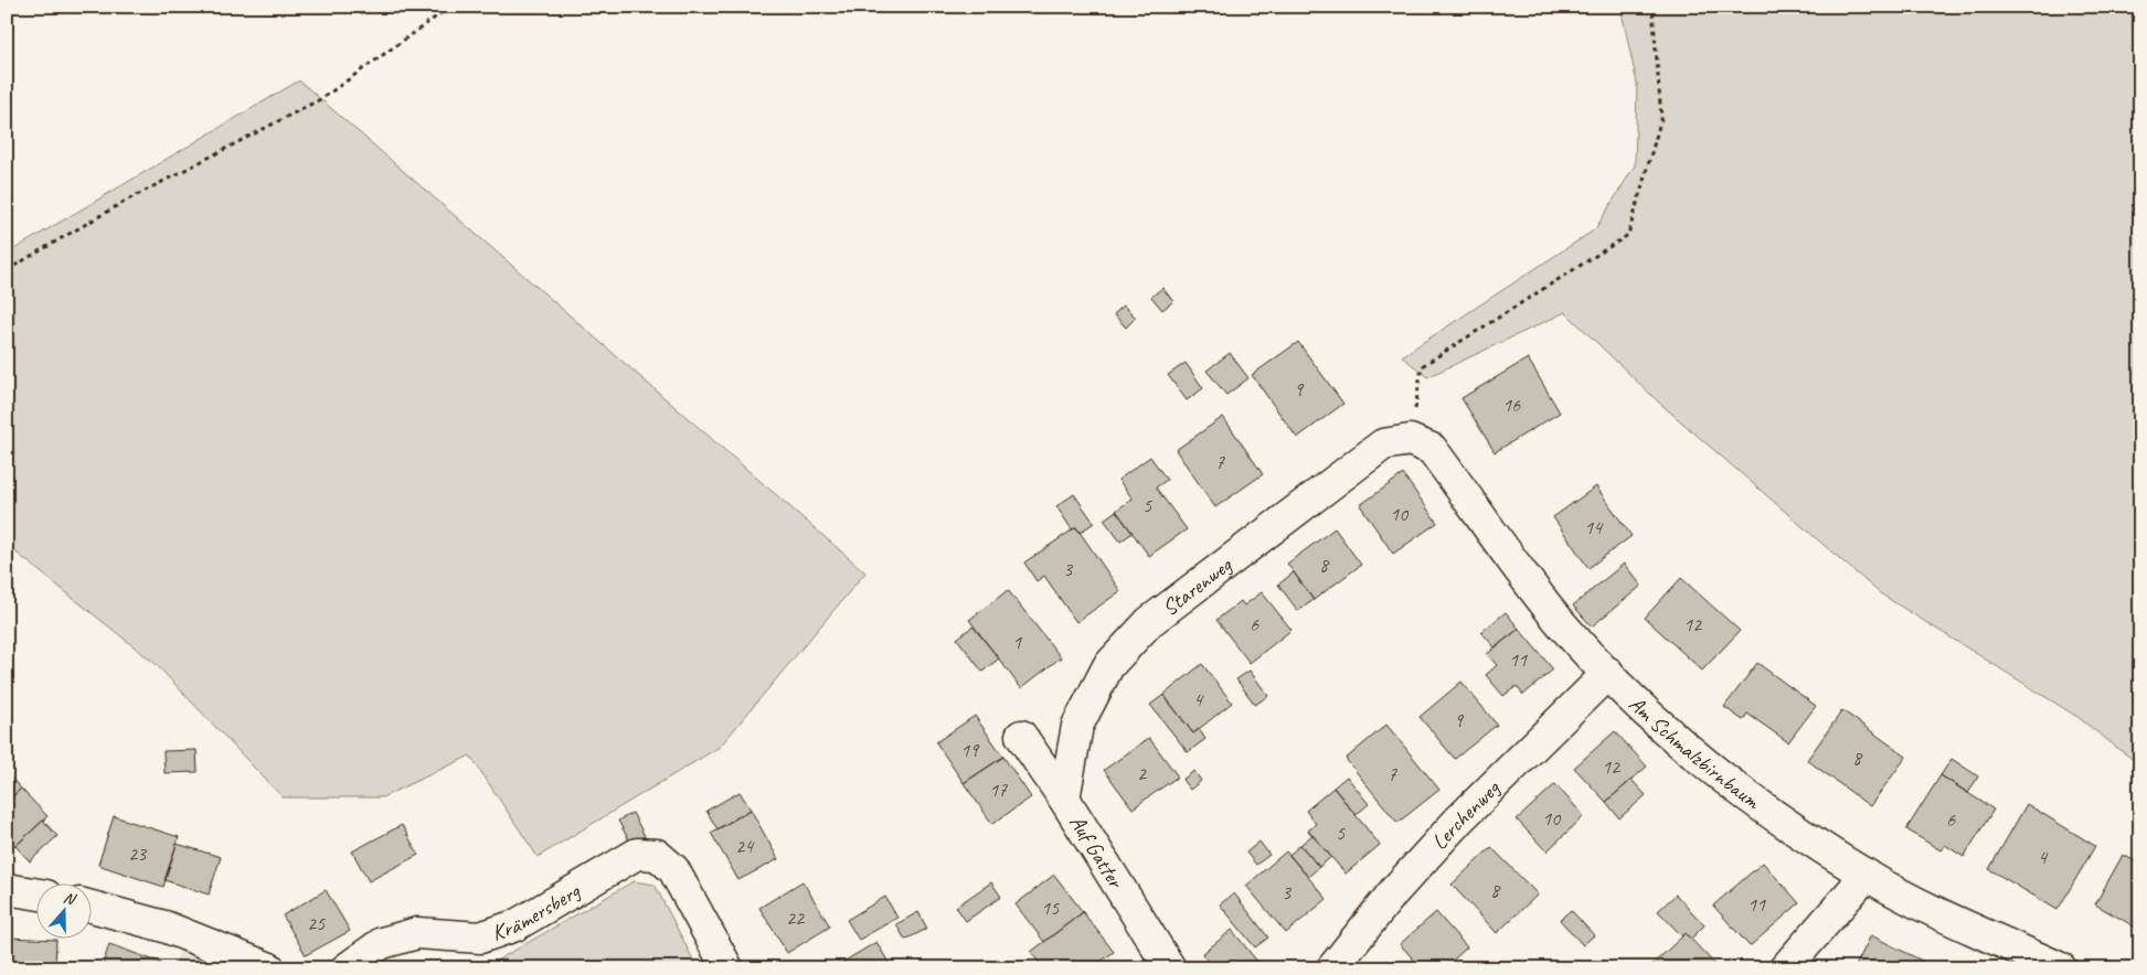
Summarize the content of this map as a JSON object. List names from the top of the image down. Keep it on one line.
{"streets":{"street":["Starenweg","Am Schmalzbirnbaum","Lerchenweg","Auf Gatter","Krämersberg"]},"crossings":[["Starenweg","Am Schmalzbirnbaum"],["Starenweg","Auf Gatter"],["Am Schmalzbirnbaum","Lerchenweg"]],"house_numbers":["9","16","7","5","10","14","8","3","6","12","1","11","4","9","19","8","12","2","7","17","10","6","5","24","23","4","8","3","11","15","22","25"],"north":"top"}
